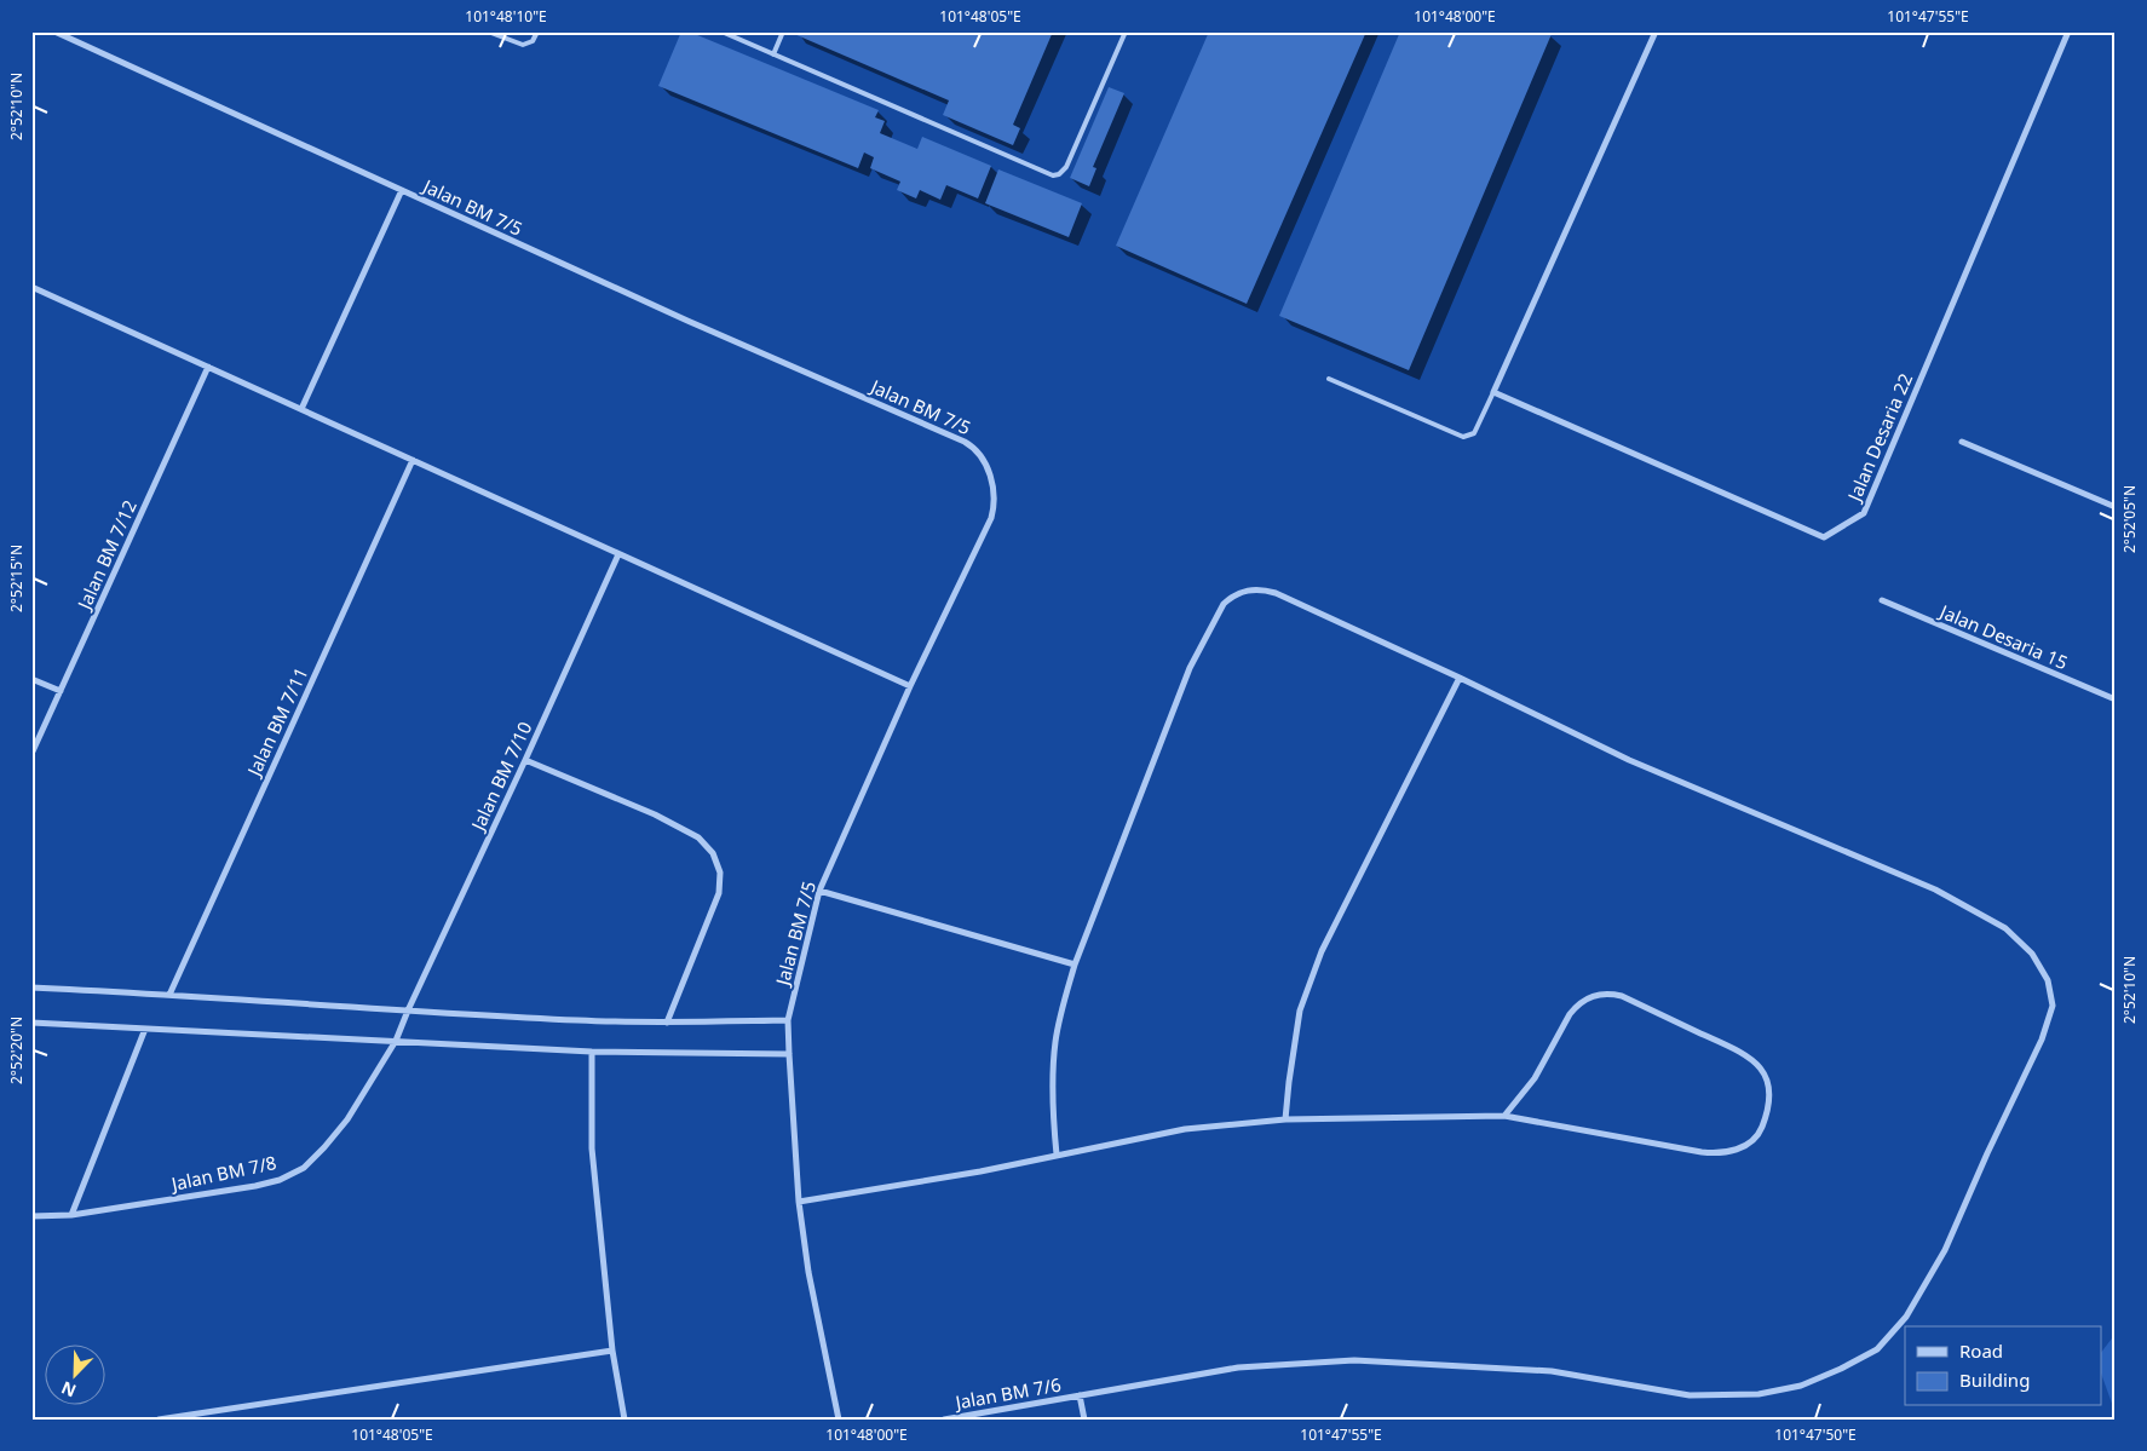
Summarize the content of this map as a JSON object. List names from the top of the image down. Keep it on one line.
{"streets":{"street":["Jalan BM 7/5","Jalan Desaria 22","Jalan BM 7/12","Jalan Desaria 15","Jalan BM 7/11","Jalan BM 7/10","Jalan BM 7/8","Jalan BM 7/6"]},"crossings":[["Jalan BM 7/10","Jalan BM 7/8"]],"legend":["Road","Building"],"north":"bottom left","coordinates":["101°48'10\"E","101°48'05\"E","101°48'00\"E","101°47'55\"E","2°52'10\"N","2°52'05\"N","2°52'15\"N","2°52'20\"N","101°47'50\"E"]}
